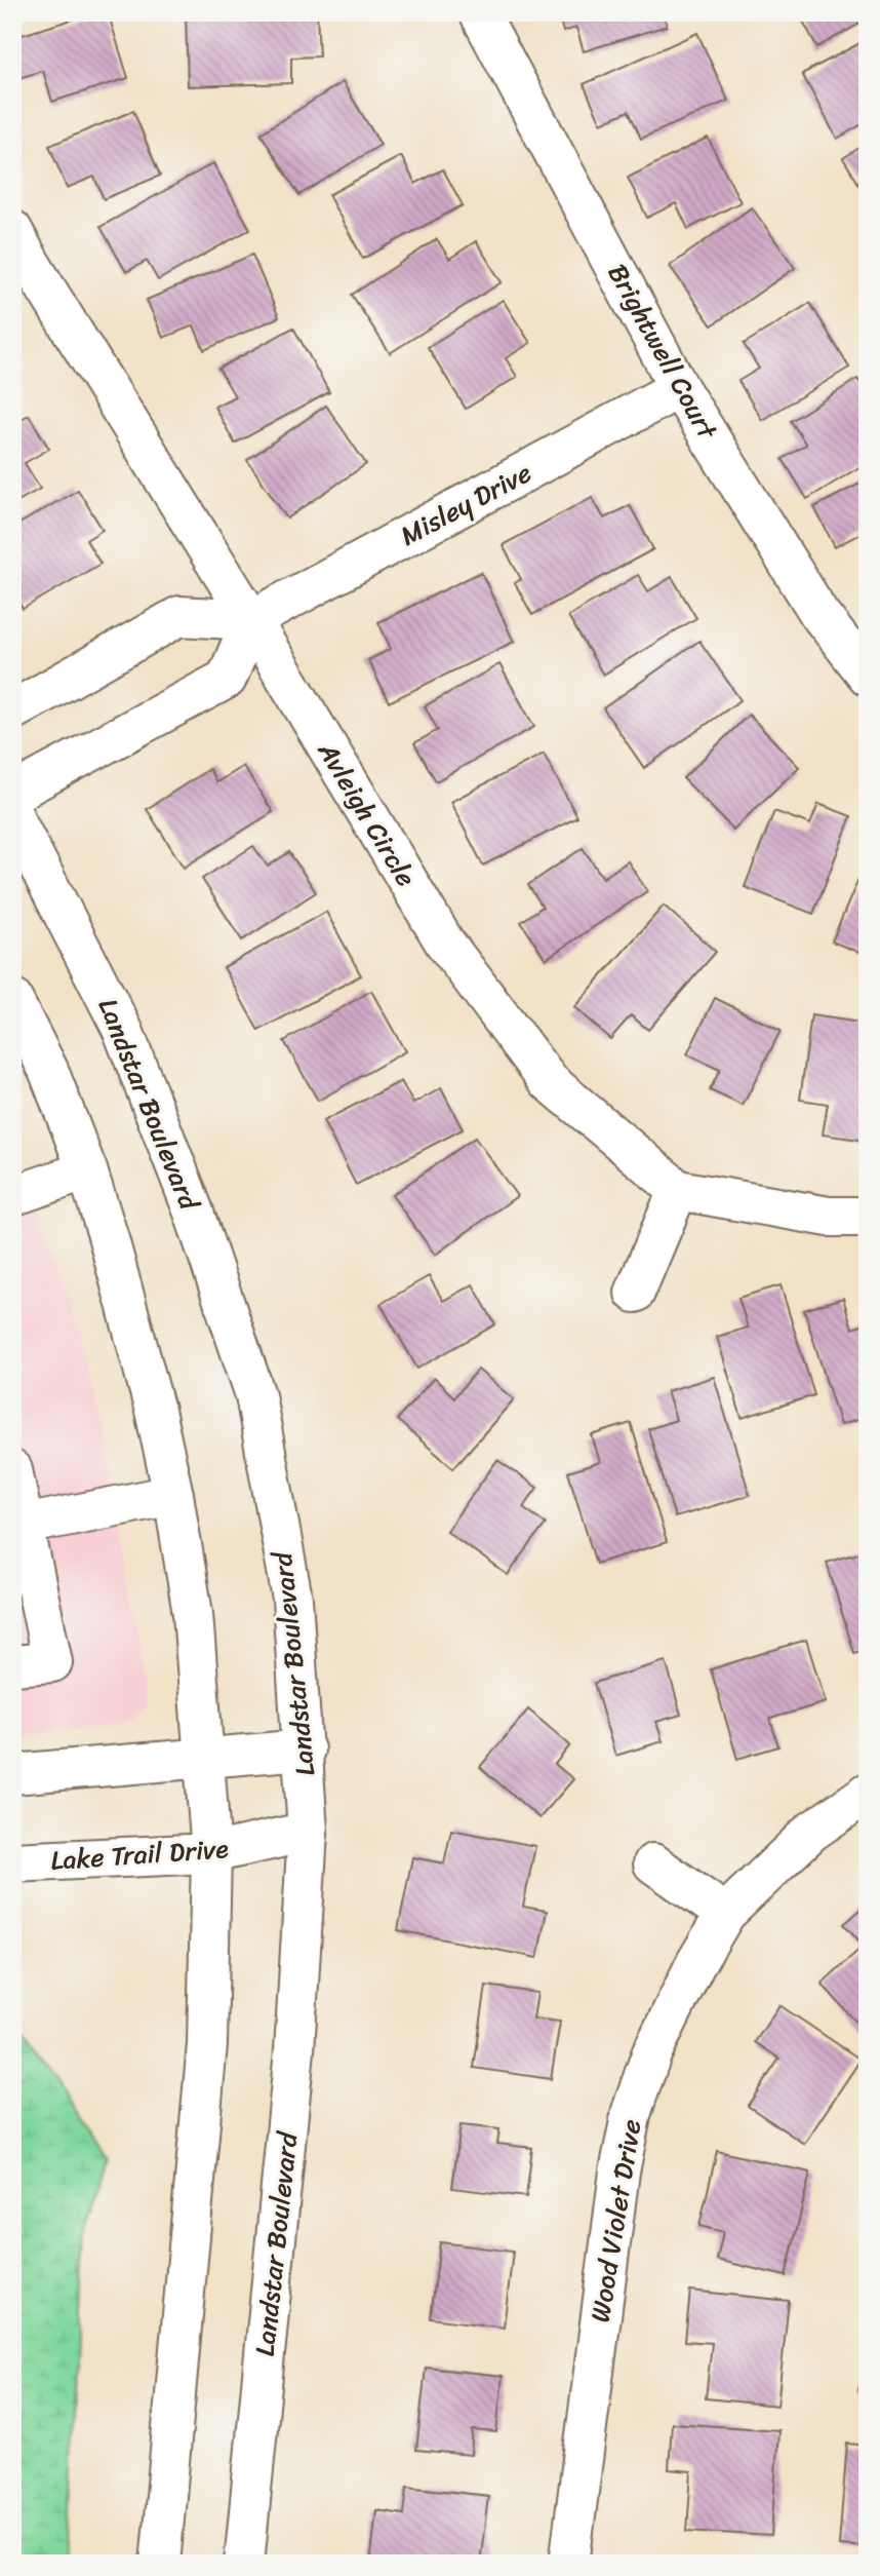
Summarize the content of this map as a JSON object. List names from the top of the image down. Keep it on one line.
{"streets":{"street":["Brightwell Court","Misley Drive","Avleigh Circle","Landstar Boulevard","Lake Trail Drive","Wood Violet Drive"]},"crossings":[["Brightwell Court","Misley Drive"],["Misley Drive","Avleigh Circle"],["Landstar Boulevard","Lake Trail Drive"]]}
